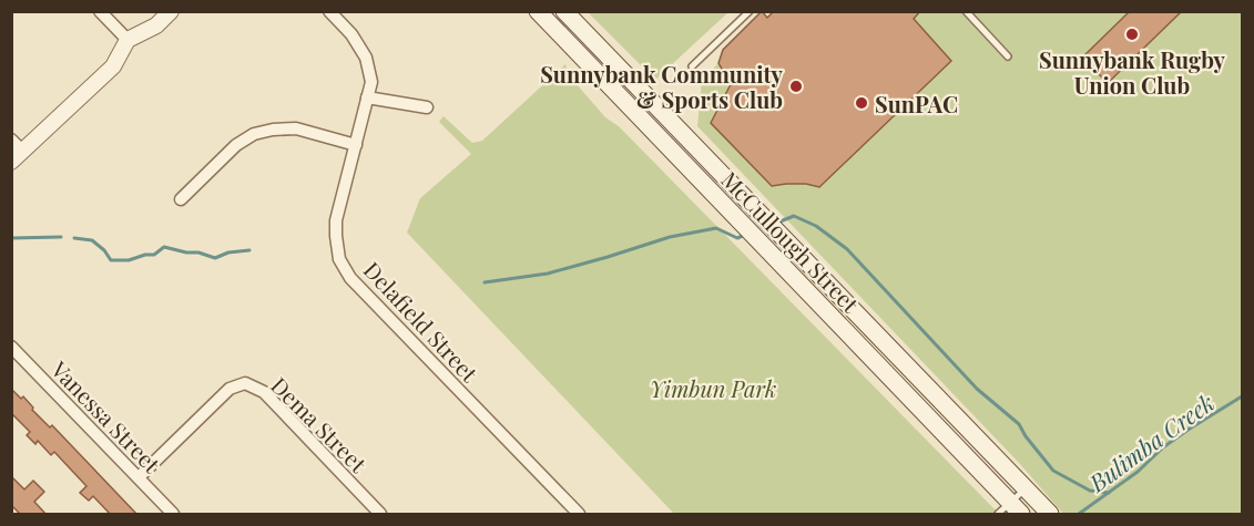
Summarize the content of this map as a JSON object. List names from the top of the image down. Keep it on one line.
{"streets":{"main road":["McCullough Street"],"street":["Delafield Street","Vanessa Street","Dema Street"]},"crossings":[["Vanessa Street","Dema Street"]],"water":["Bulimba Creek"],"parks":["Yimbun Park"],"places":["Sunnybank Rugby Union Club","Sunnybank Community & Sports Club","SunPAC"]}
